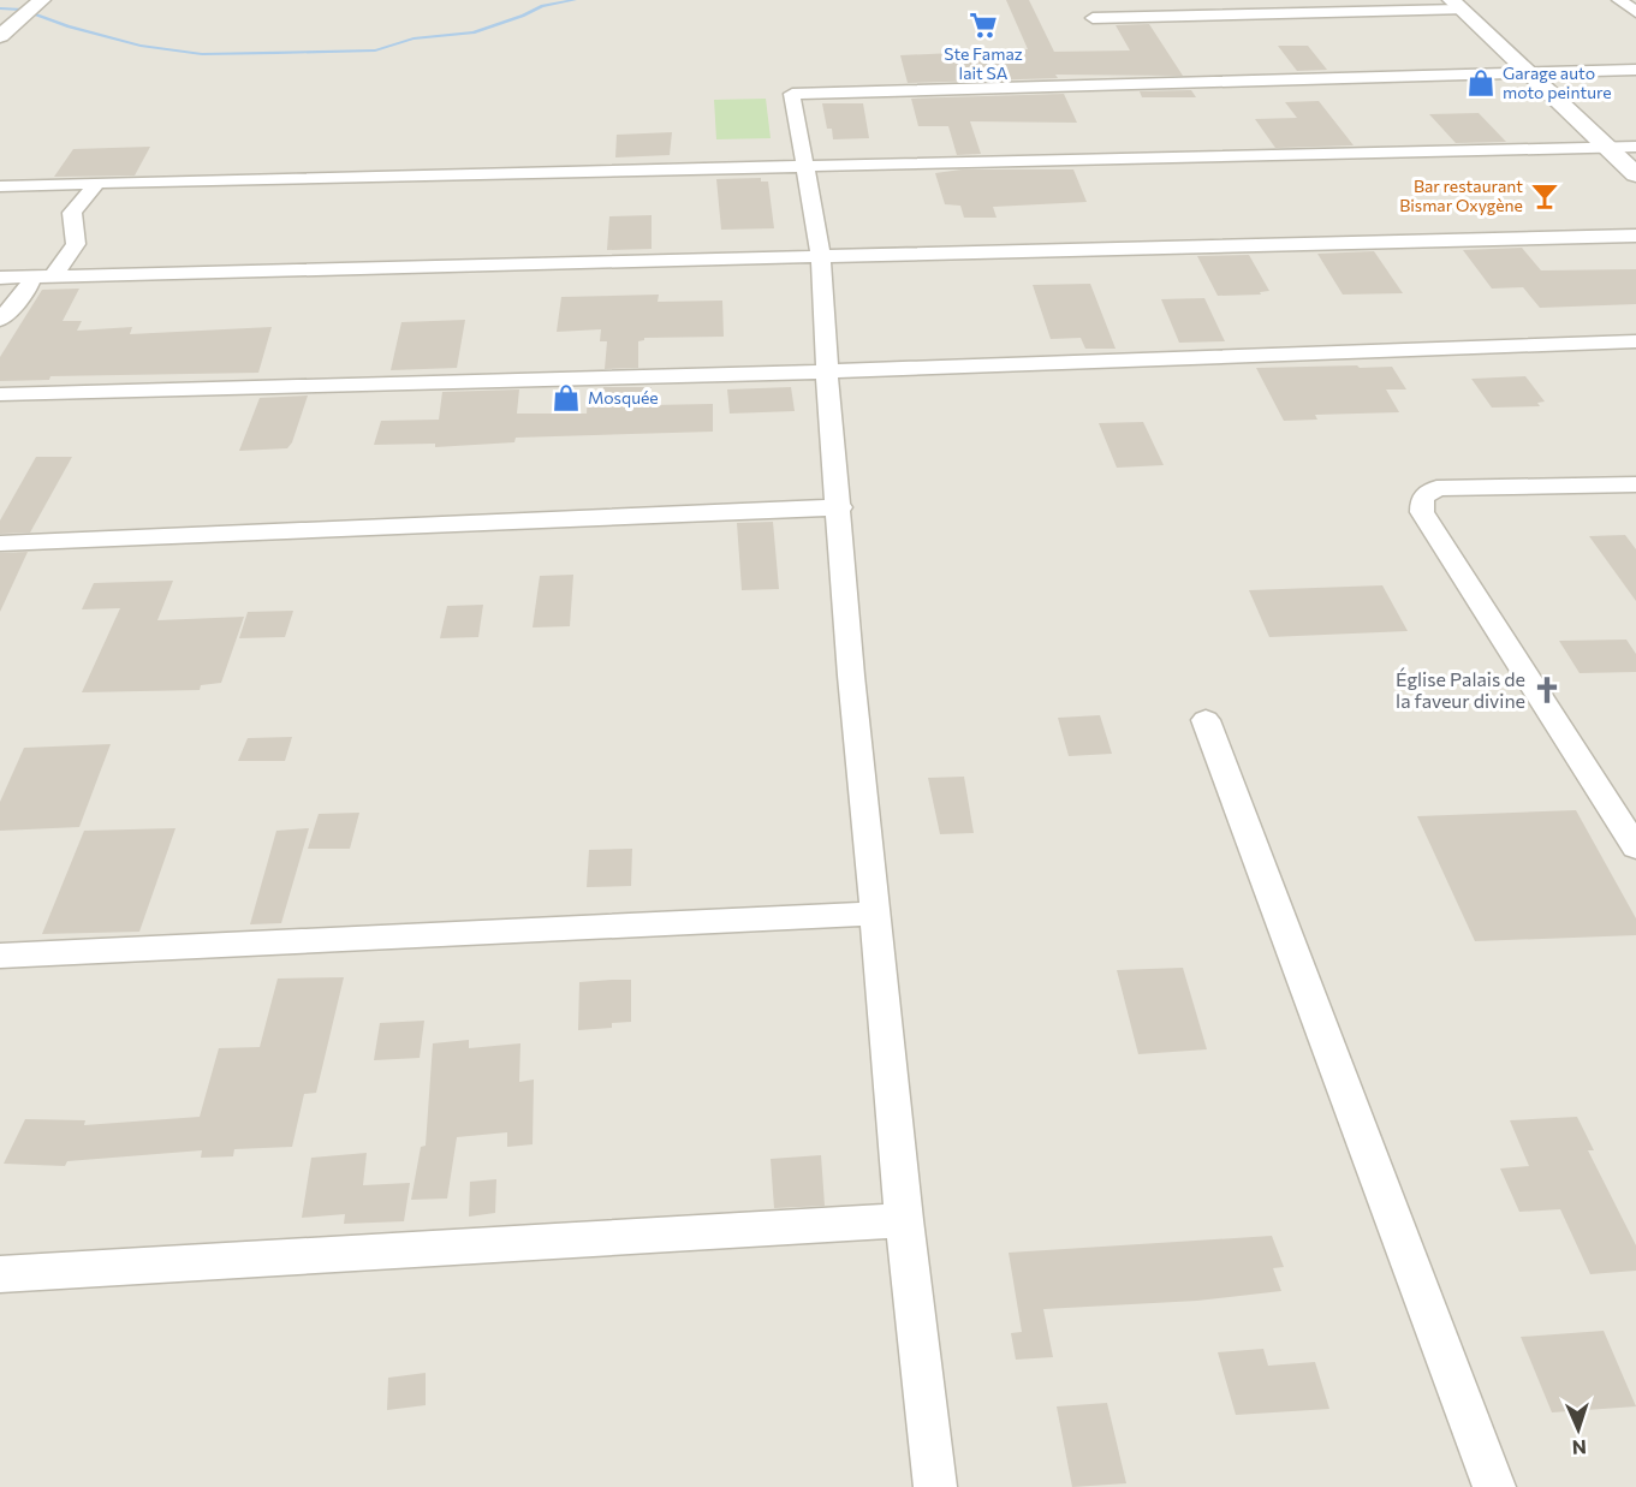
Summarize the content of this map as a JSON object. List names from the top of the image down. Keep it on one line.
{"places":{"supermarket":["Ste Famaz lait SA"],"shop":["Garage auto moto peinture","Mosquée"],"bar":["Bar restaurant Bismar Oxygène"],"church":["Église Palais de la faveur divine"]},"north":"bottom"}
